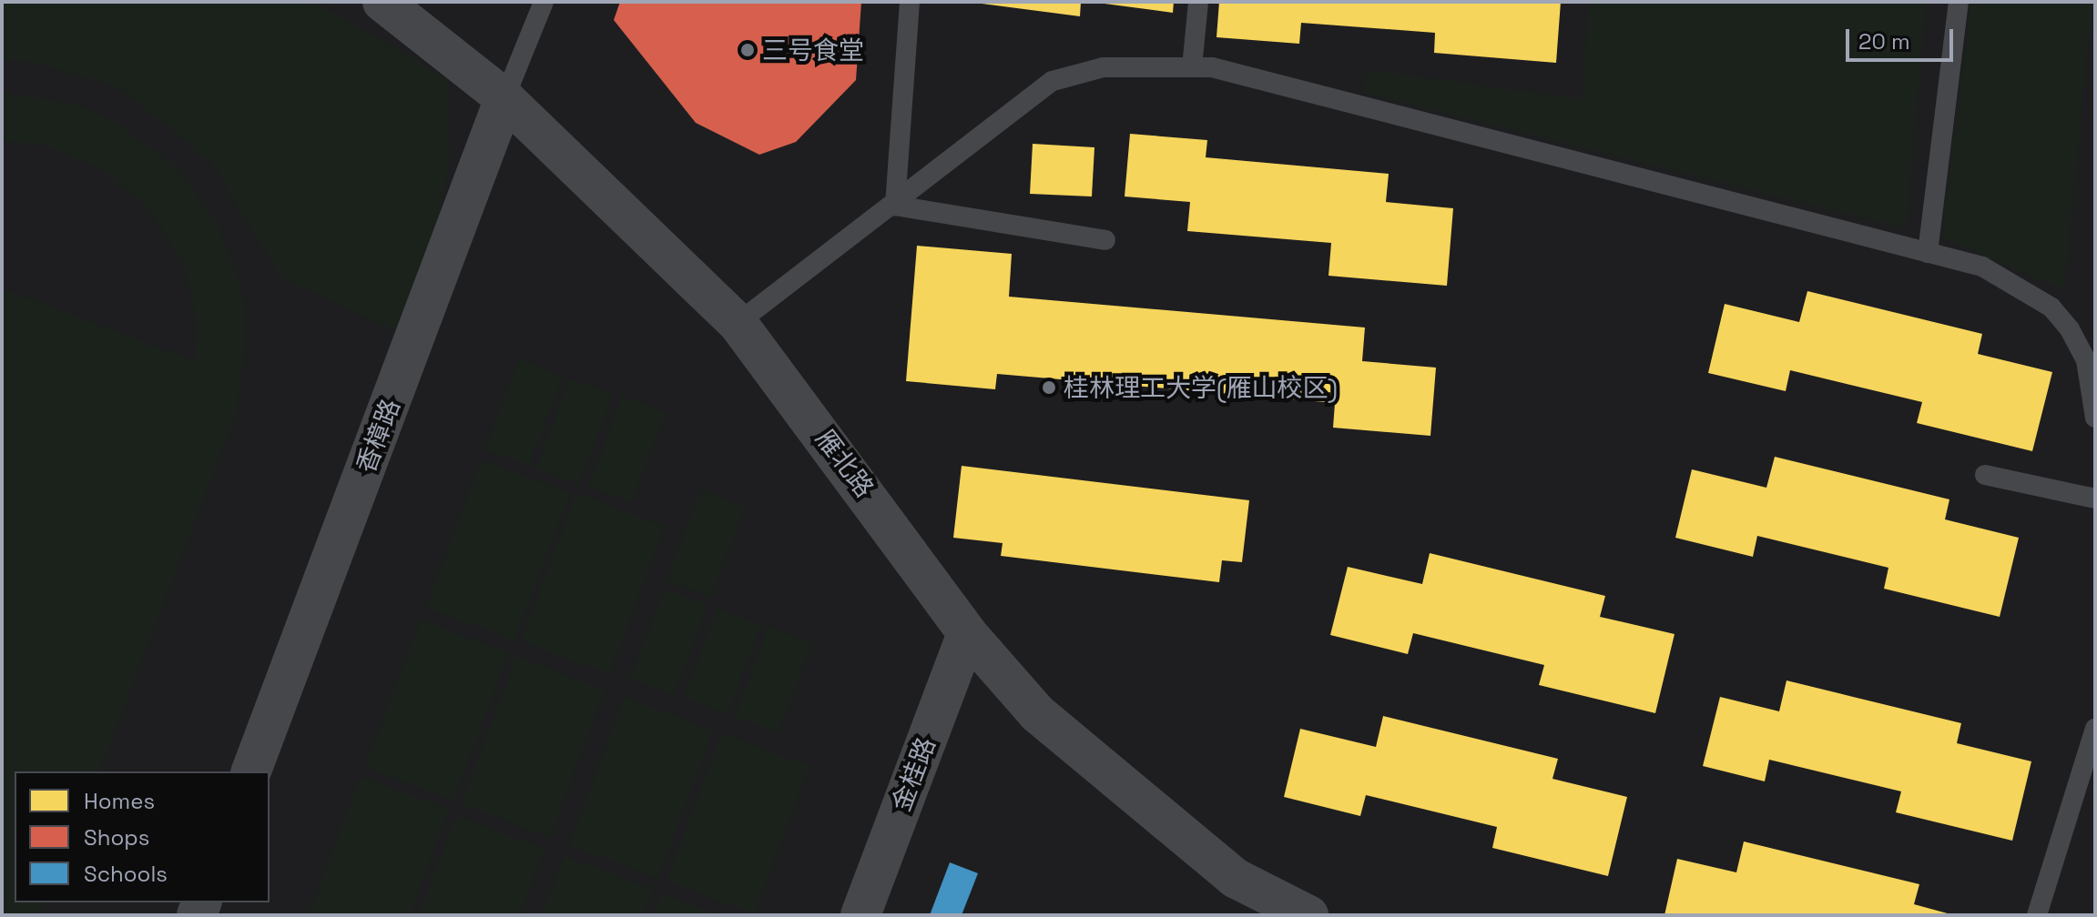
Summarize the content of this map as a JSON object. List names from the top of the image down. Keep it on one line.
{"streets":{"street":["香樟路","雁北路","金桂路"]},"crossings":[["香樟路","雁北路"],["雁北路","金桂路"]],"places":["三号食堂","桂林理工大学(雁山校区)"],"legend":["Homes","Shops","Schools"],"scale_bar":"20 m"}
